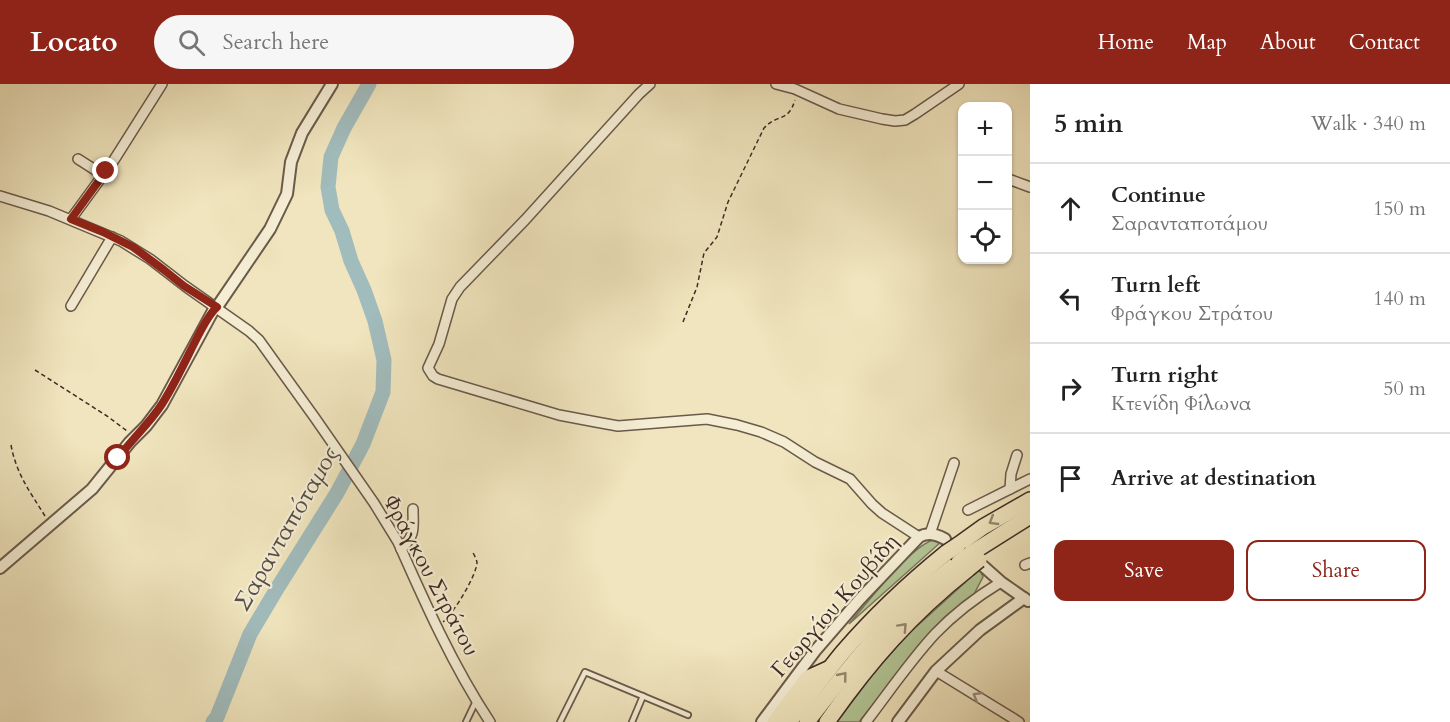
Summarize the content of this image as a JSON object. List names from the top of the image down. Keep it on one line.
{"streets":{"street":["Φράγκου Στράτου","Γεωργίου Κουβίδη"]},"water":["Σαρανταπόταμος"],"page":{"header":"Locato","search":"Search here","nav":["Home","Map","About","Contact"],"heading":["5 min","Walk · 340 m"],"map_buttons":["+","−"],"list":[["Continue","Σαρανταποτάμου","150 m"],["Turn left","Φράγκου Στράτου","140 m"],["Turn right","Κτενίδη Φίλωνα","50 m"],"Arrive at destination"],"buttons":["Save","Share"]}}
